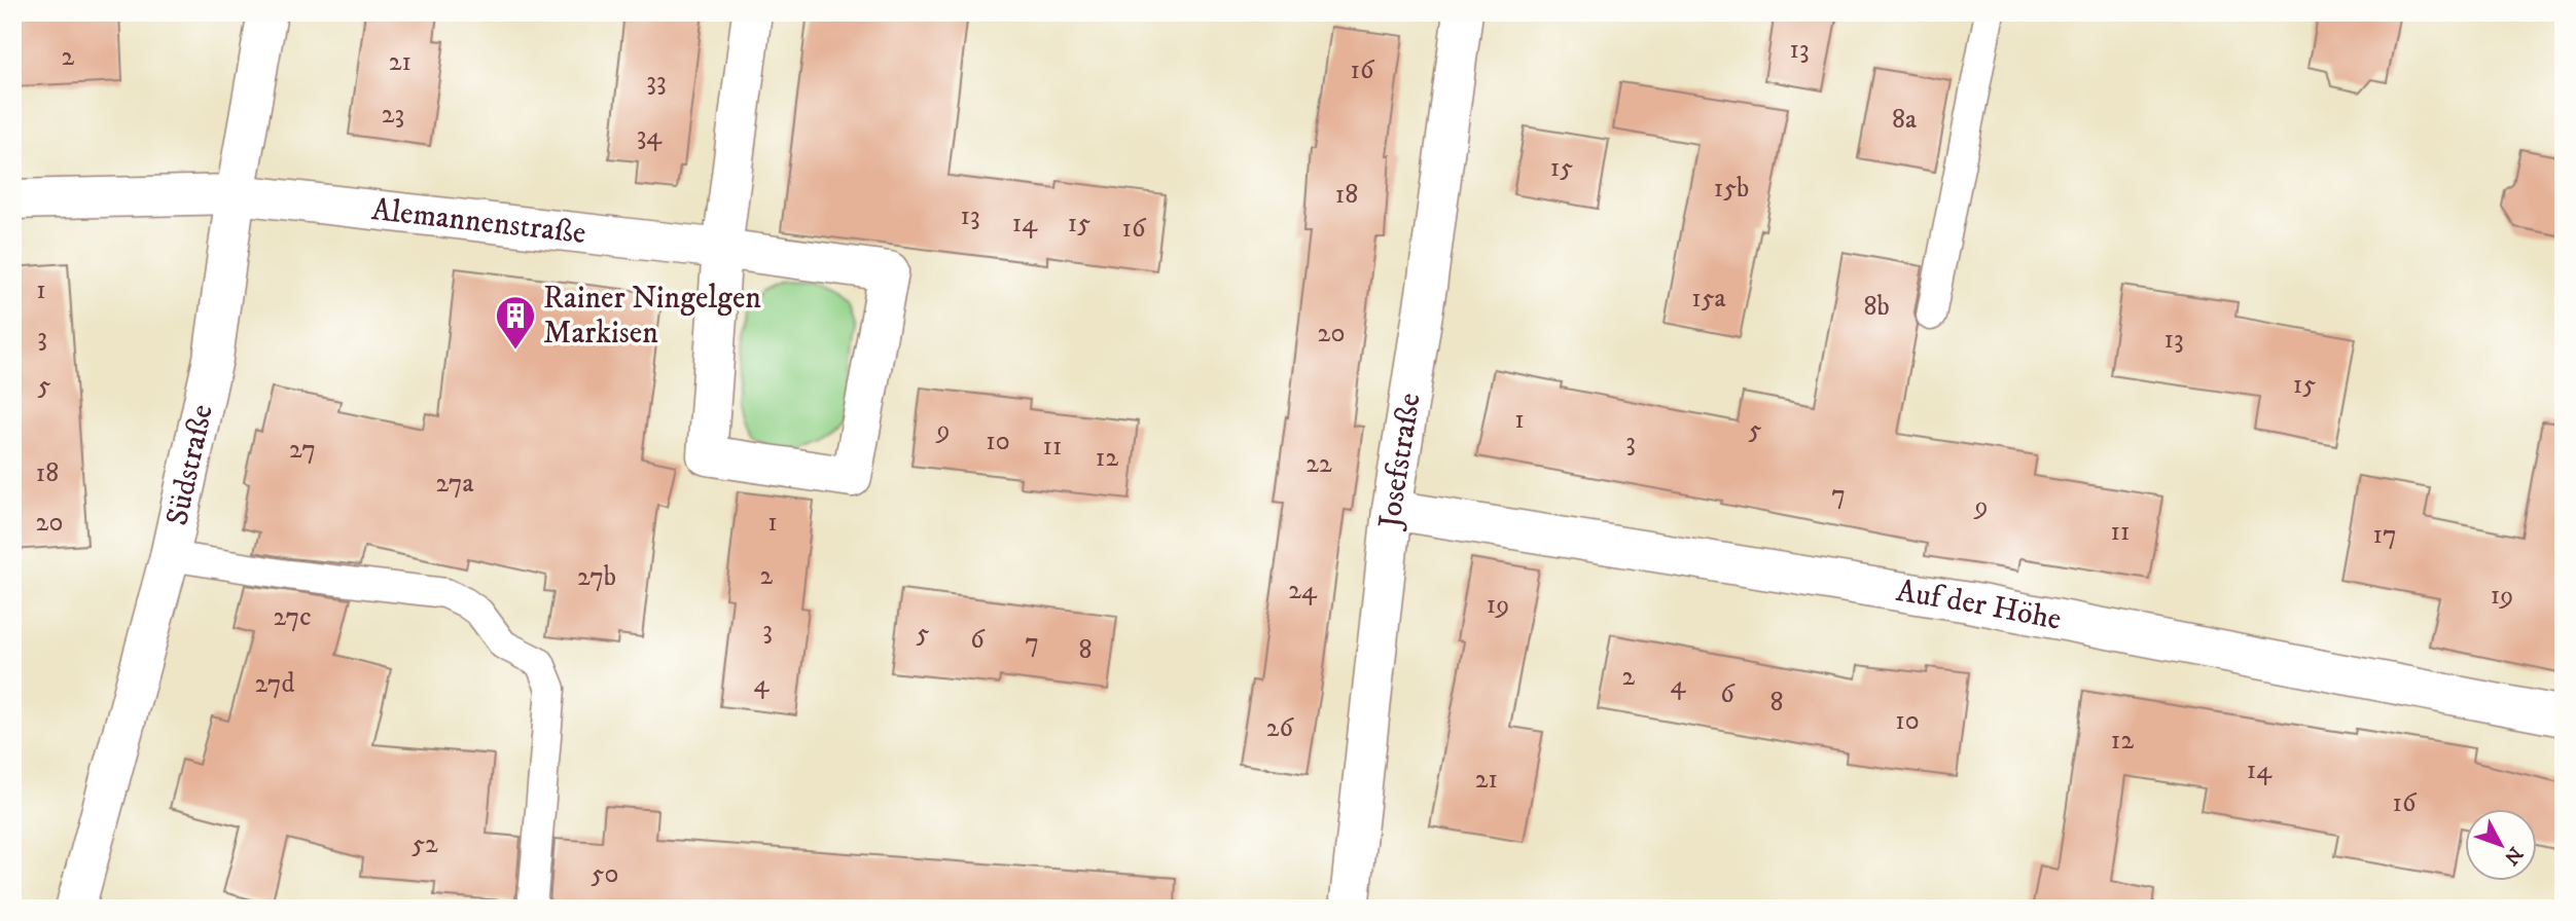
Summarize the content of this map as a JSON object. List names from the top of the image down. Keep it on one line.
{"streets":{"street":["Alemannenstraße","Josefstraße","Südstraße","Auf der Höhe"]},"crossings":[["Alemannenstraße","Südstraße"],["Josefstraße","Auf der Höhe"]],"places":{"building":["Rainer Ningelgen Markisen"]},"house_numbers":["13","2","21","16","33","23","8a","34","15","15b","18","13","14","15","16","1","15a","8b","20","3","13","15","5","1","9","5","10","3","11","27","12","22","18","27a","7","9","20","1","11","17","2","27b","24","19","19","27c","3","5","6","7","8","2","27d","4","4","6","8","10","26","12","14","21","16","52","50"],"north":"bottom right"}
